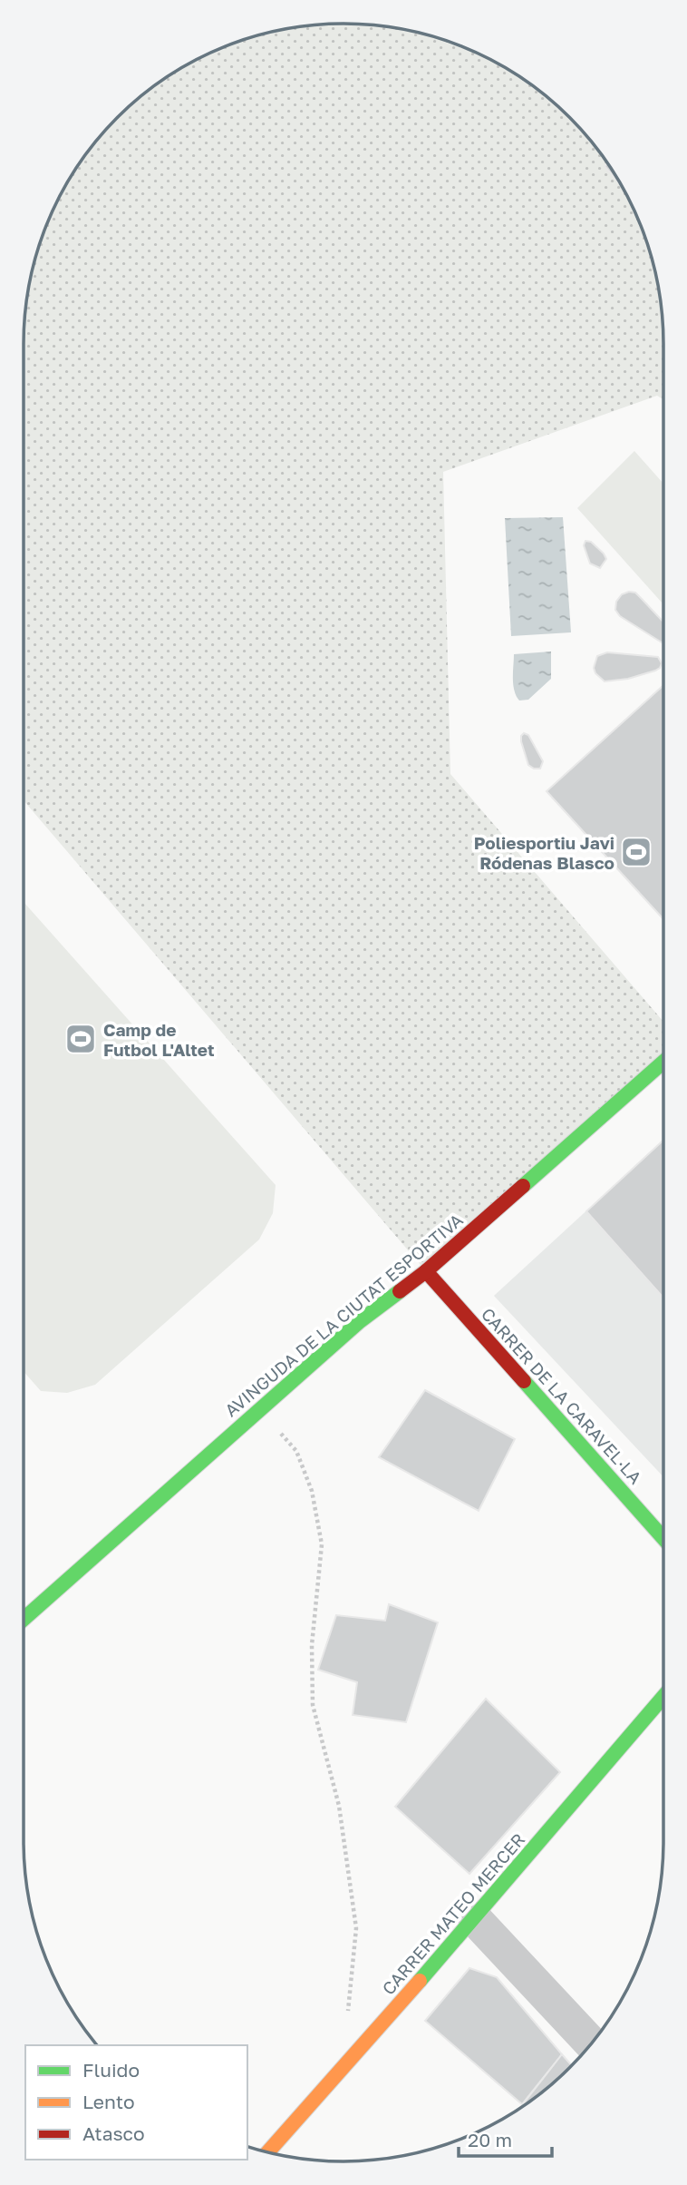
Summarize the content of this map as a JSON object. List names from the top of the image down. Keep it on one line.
{"streets":{"street":["AVINGUDA DE LA CIUTAT ESPORTIVA","CARRER DE LA CARAVEL·LA","CARRER MATEO MERCER"]},"crossings":[["AVINGUDA DE LA CIUTAT ESPORTIVA","CARRER DE LA CARAVEL·LA"]],"places":{"sports":["Poliesportiu Javi Ródenas Blasco","Camp de Futbol L'Altet"]},"legend":["Fluido","Lento","Atasco"],"scale_bar":"20 m"}
